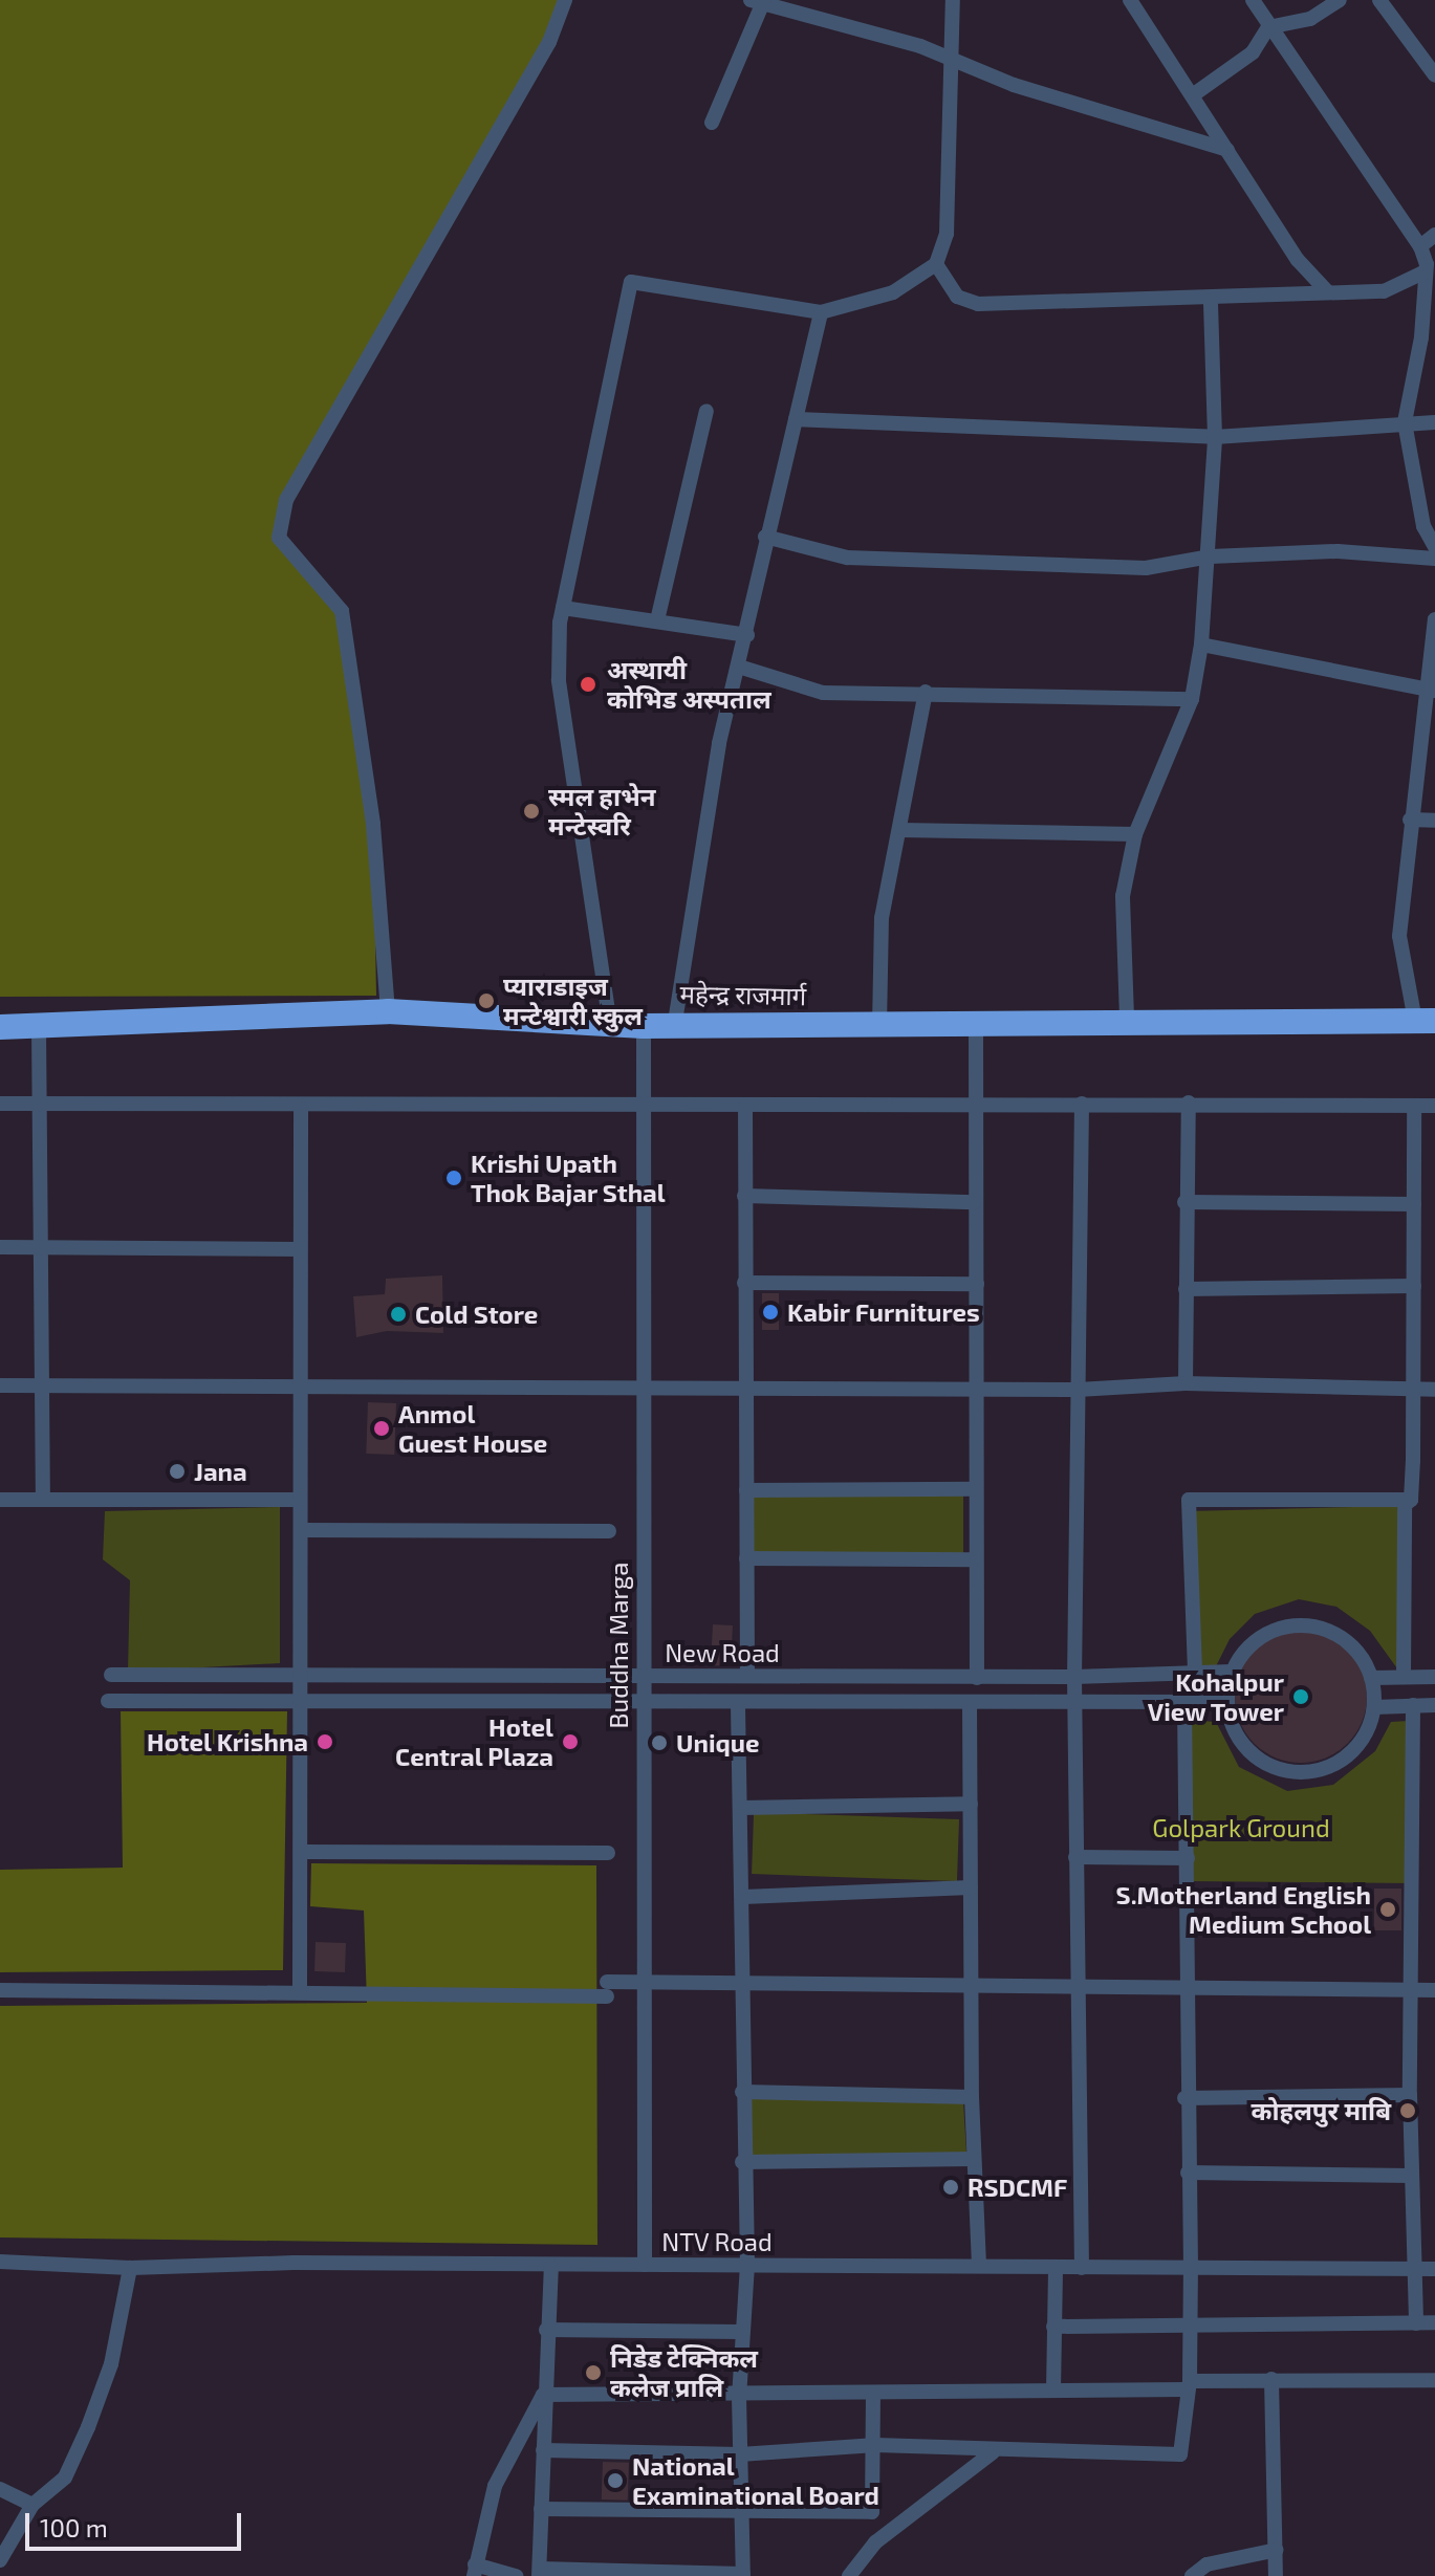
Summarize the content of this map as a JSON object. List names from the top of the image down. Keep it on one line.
{"streets":{"highway":["महेन्द्र राजमार्ग"],"street":["Buddha Marga","New Road","NTV Road"]},"crossings":[["महेन्द्र राजमार्ग","Buddha Marga"],["Buddha Marga","New Road"],["Buddha Marga","NTV Road"]],"parks":["Golpark Ground"],"places":["अस्थायी कोभिड अस्पताल","स्मल हाभेन मन्टेस्वरि","प्याराडाइज मन्टेश्वारी स्कुल","Krishi Upath Thok Bajar Sthal","Kabir Furnitures","Cold Store","Anmol Guest House","Jana","Kohalpur View Tower","Hotel Krishna","Hotel Central Plaza","Unique","S.Motherland English Medium School","कोहलपुर माबि","RSDCMF","निडेड टेक्निकल कलेज प्रालि","National Examinational Board"],"scale_bar":"100 m"}
